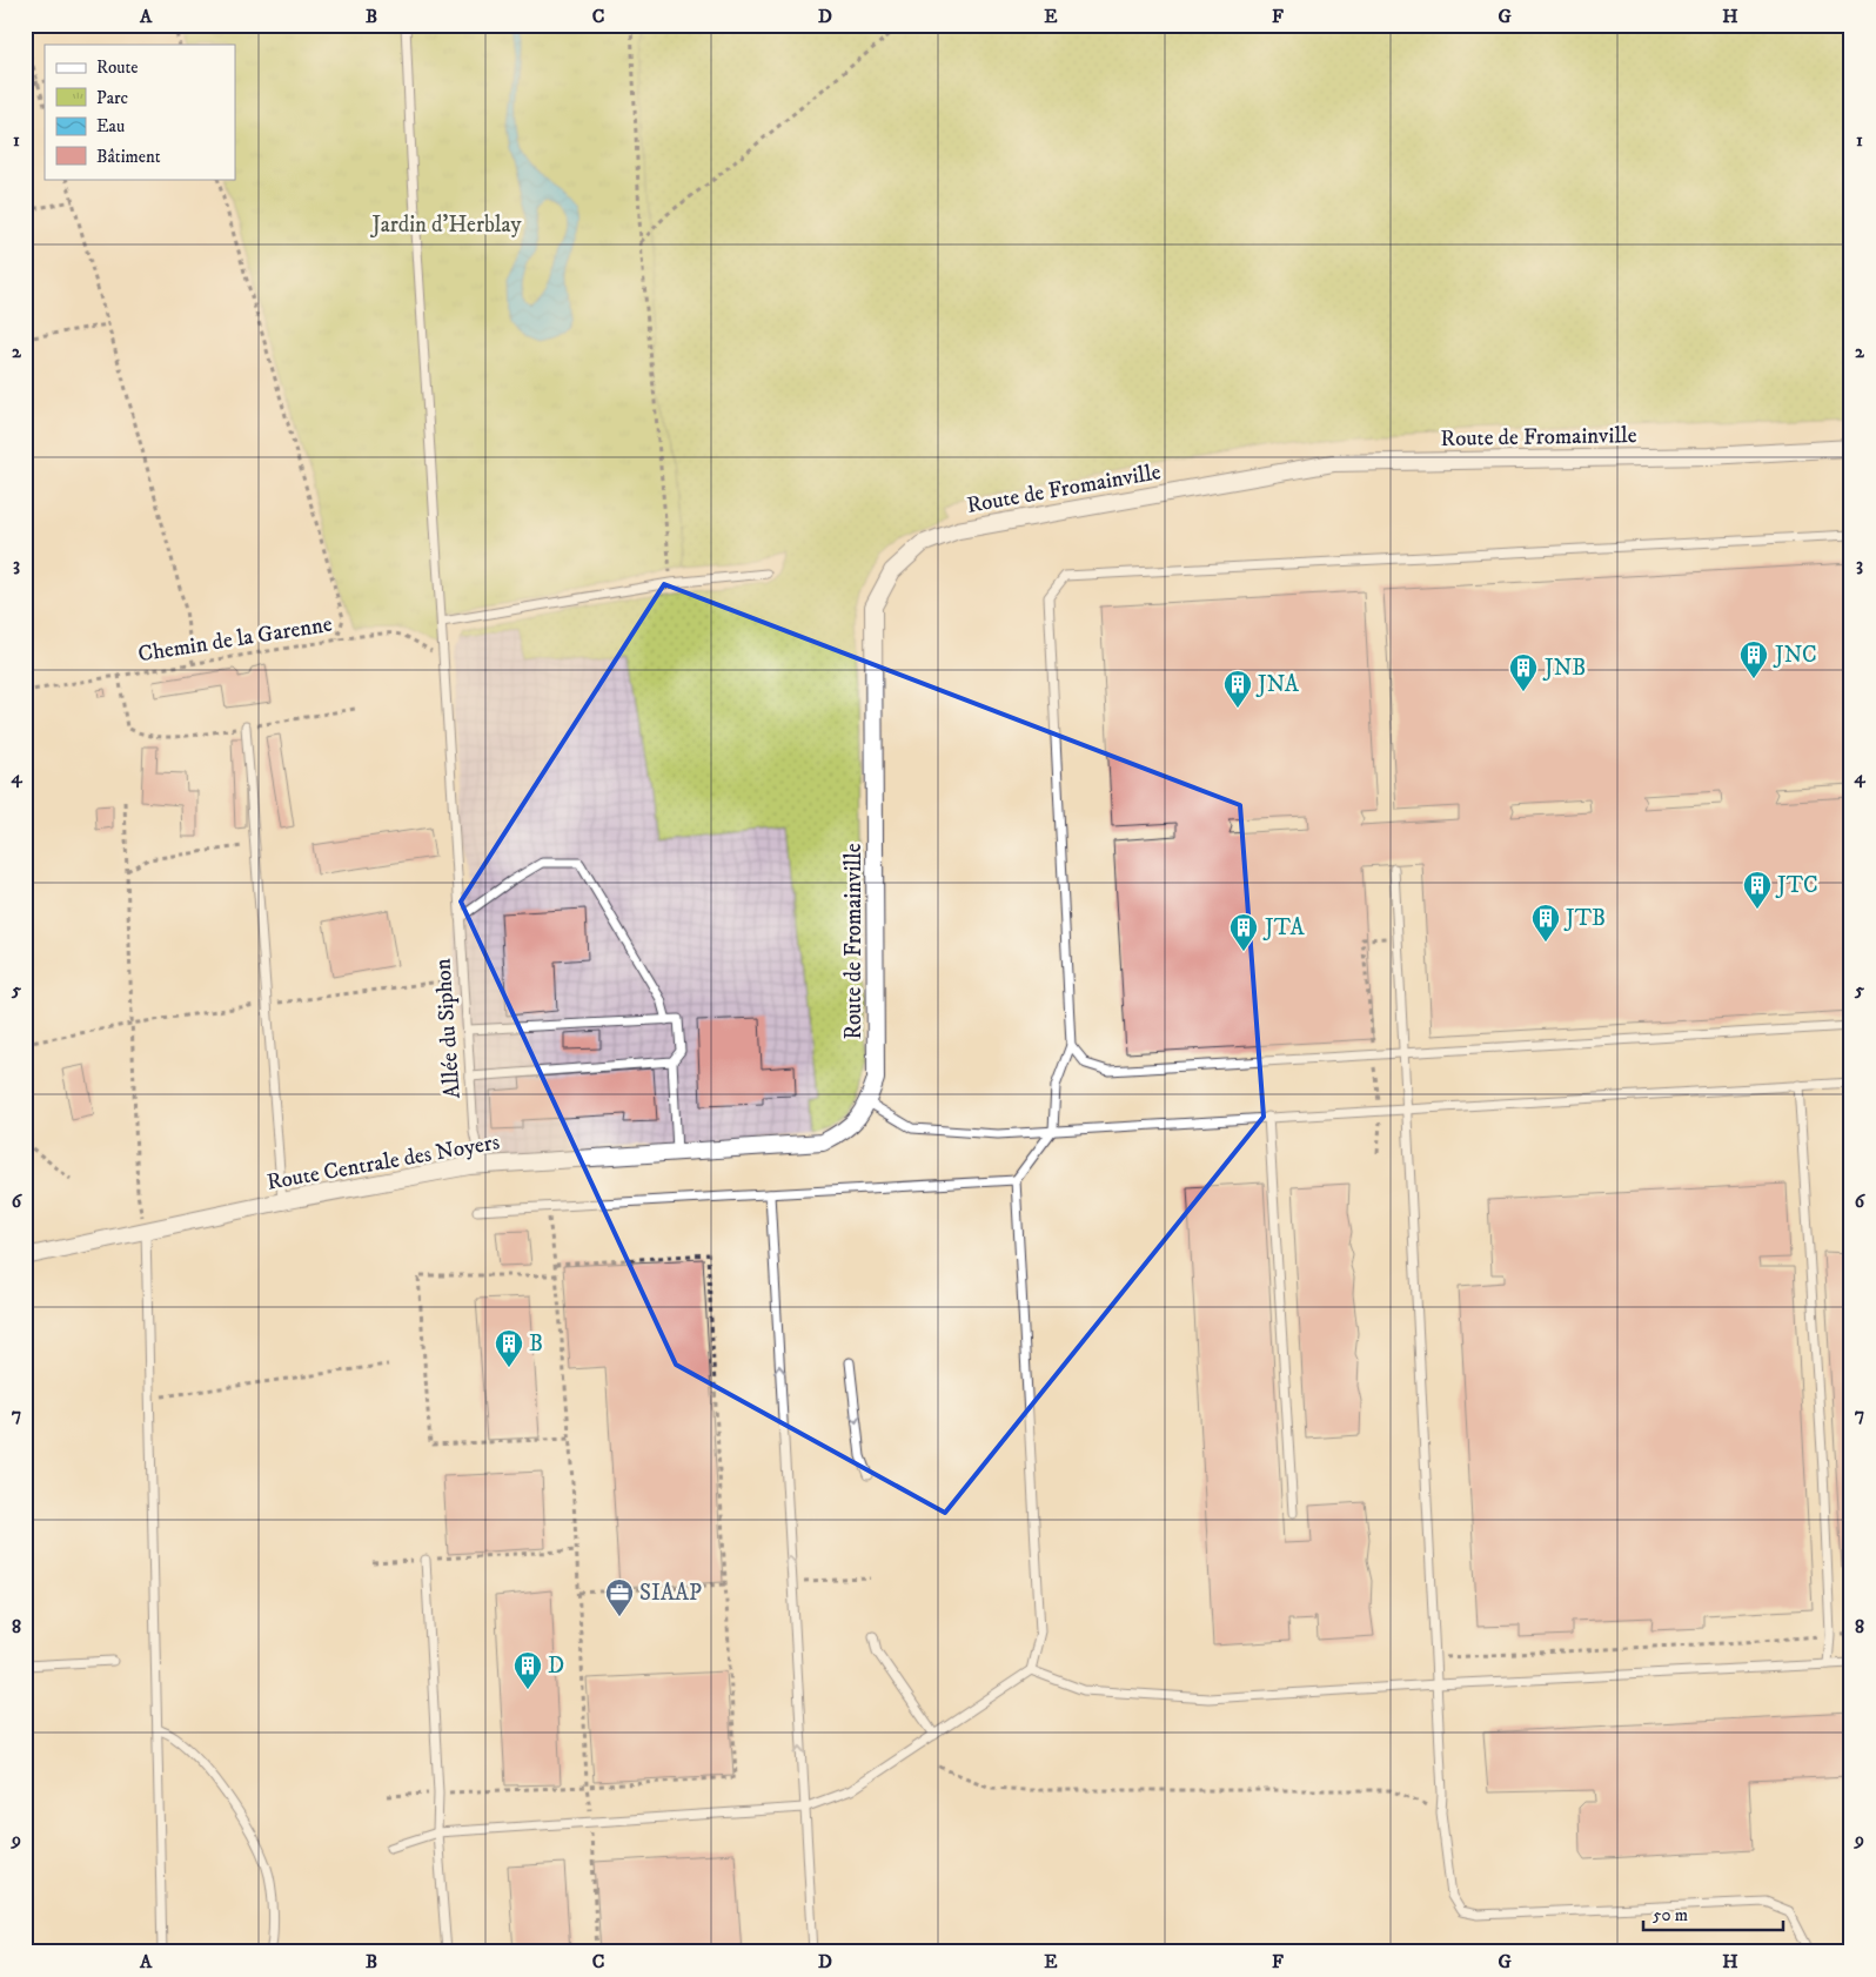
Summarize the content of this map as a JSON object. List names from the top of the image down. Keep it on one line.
{"streets":{"street":["Route de Fromainville","Route Centrale des Noyers"],"lane":["Allée du Siphon"],"path":["Chemin de la Garenne"]},"crossings":[["Route de Fromainville","Route Centrale des Noyers"],["Chemin de la Garenne","Allée du Siphon"],["Allée du Siphon","Route Centrale des Noyers"]],"parks":["Jardin d'Herblay"],"places":{"building":["JNC","JNB","JNA","JTC","JTB","JTA","B","D"],"office":["SIAAP"]},"legend":["Route","Parc","Eau","Bâtiment"],"scale_bar":"50 m","grid":{"columns":["A","B","C","D","E","F","G","H"],"rows":["1","2","3","4","5","6","7","8","9"]}}
